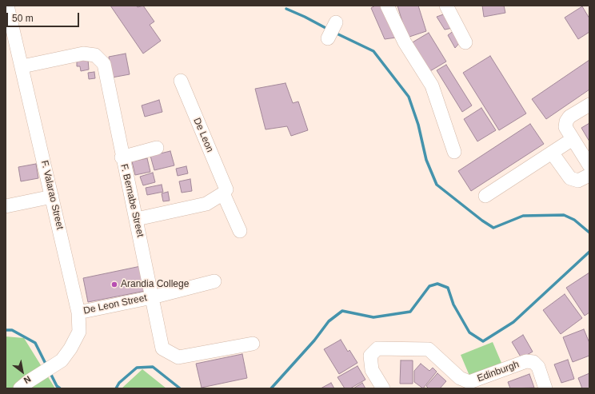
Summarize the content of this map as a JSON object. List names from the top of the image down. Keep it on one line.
{"streets":{"street":["De Leon","F. Valarao Street","F. Bernabe Street","De Leon Street","Edinburgh"]},"crossings":[["F. Valarao Street","F. Bernabe Street"],["F. Valarao Street","De Leon Street"],["F. Bernabe Street","De Leon Street"]],"places":["Arandia College"],"scale_bar":"50 m","north":"bottom right"}
